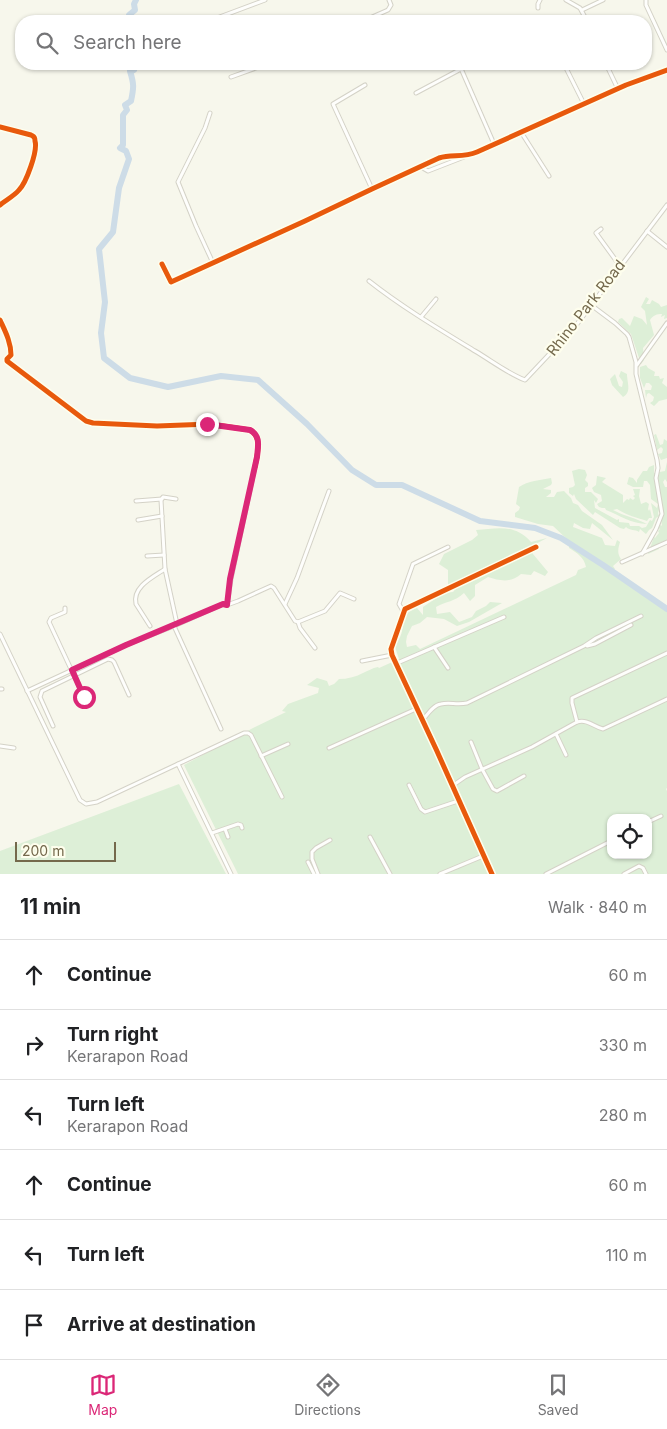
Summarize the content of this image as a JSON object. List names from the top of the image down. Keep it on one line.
{"streets":{"street":["Rhino Park Road"]},"scale_bar":"200 m","page":{"search":"Search here","scale":"200 m","heading":["11 min","Walk · 840 m"],"list":[["Continue","60 m"],["Turn right","Kerarapon Road","330 m"],["Turn left","Kerarapon Road","280 m"],["Continue","60 m"],["Turn left","110 m"],"Arrive at destination"],"nav":["Map","Directions","Saved"]}}
